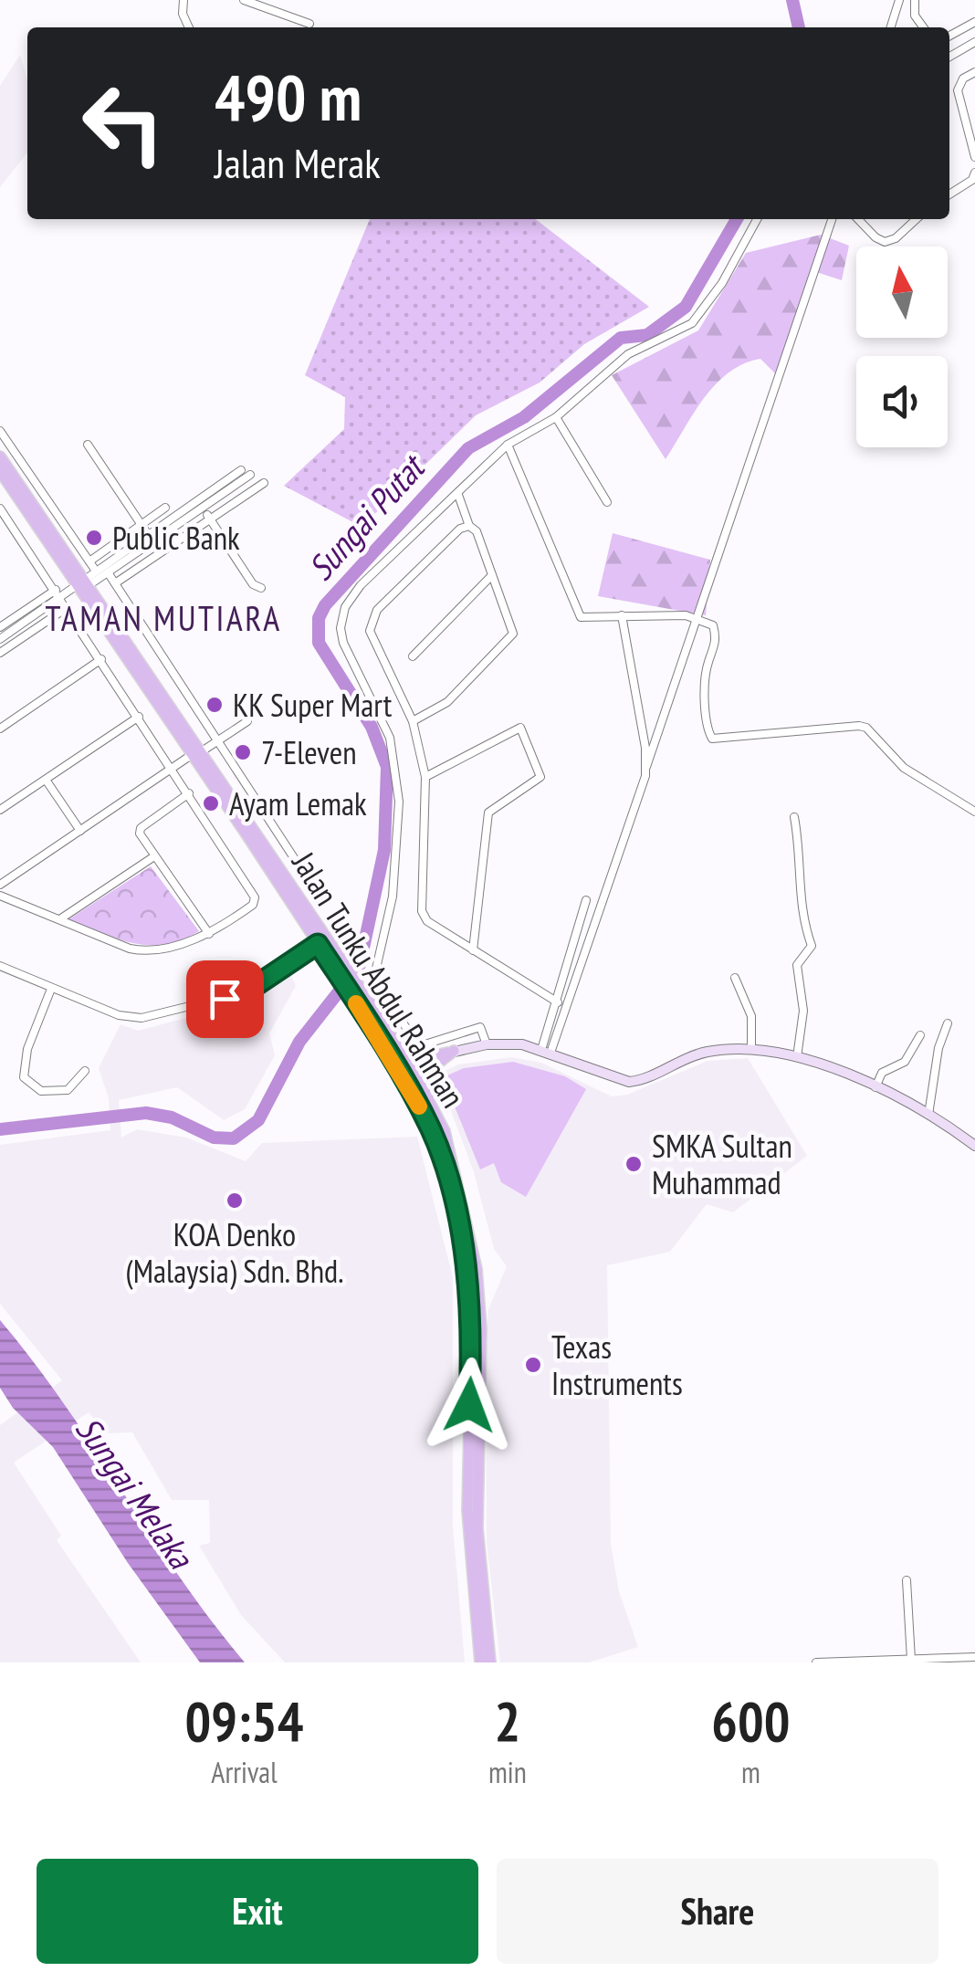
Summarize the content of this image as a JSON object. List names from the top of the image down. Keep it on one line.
{"streets":{"main road":["Jalan Tunku Abdul Rahman"]},"districts":["TAMAN MUTIARA"],"water":["Sungai Putat","Sungai Melaka"],"places":["Public Bank","KK Super Mart","7-Eleven","Ayam Lemak","SMKA Sultan Muhammad","KOA Denko (Malaysia) Sdn. Bhd.","Texas Instruments"],"north":"top","page":{"turn":["490 m","Jalan Merak"],"eta":["09:54","Arrival","2","min","600","m"],"buttons":["Exit","Share"]}}
